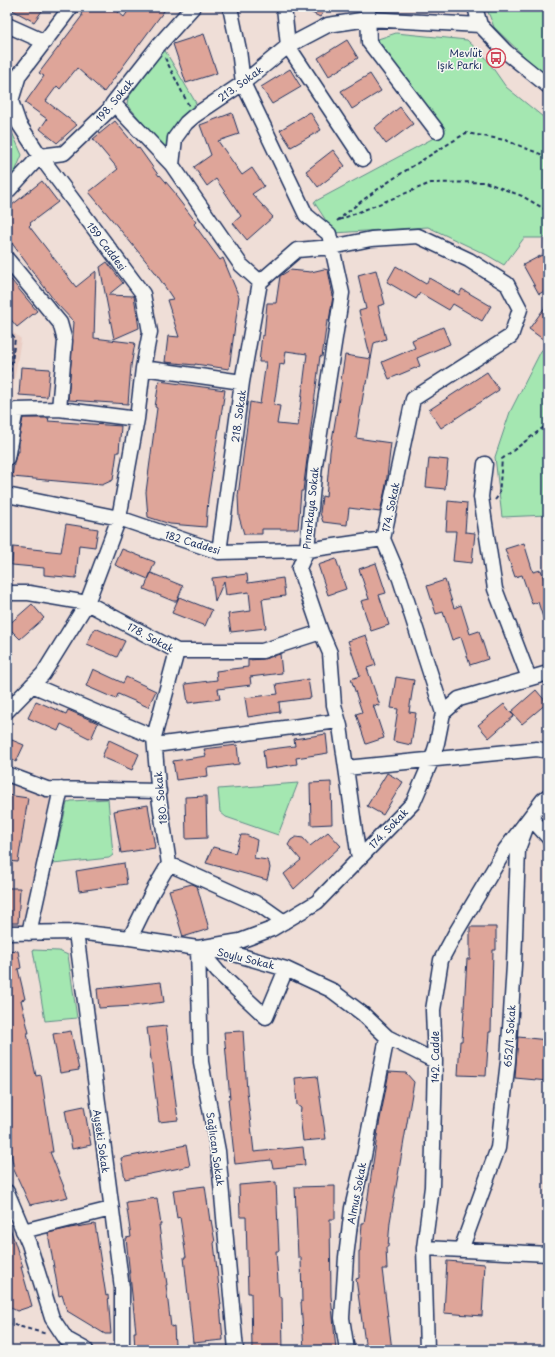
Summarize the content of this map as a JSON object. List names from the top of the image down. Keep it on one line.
{"streets":{"street":["213. Sokak","198. Sokak","159 Caddesi","218. Sokak","174. Sokak","Pınarkaya Sokak","182 Caddesi","178. Sokak","180. Sokak","Soylu Sokak","652/1. Sokak","142. Cadde","Ayseki Sokak","Sağlıcan Sokak","Almus Sokak"]},"crossings":[["213. Sokak","Pınarkaya Sokak"],["198. Sokak","159 Caddesi"],["159 Caddesi","182 Caddesi"],["159 Caddesi","178. Sokak"],["218. Sokak","174. Sokak"],["218. Sokak","182 Caddesi"],["174. Sokak","Pınarkaya Sokak"],["174. Sokak","182 Caddesi"],["174. Sokak","Soylu Sokak"],["174. Sokak","Sağlıcan Sokak"],["Pınarkaya Sokak","182 Caddesi"],["Pınarkaya Sokak","178. Sokak"],["178. Sokak","180. Sokak"],["Soylu Sokak","142. Cadde"],["Soylu Sokak","Ayseki Sokak"],["Soylu Sokak","Sağlıcan Sokak"],["Soylu Sokak","Almus Sokak"],["652/1. Sokak","142. Cadde"]],"places":{"bus stop":["Mevlüt Işık Parkı"]}}
